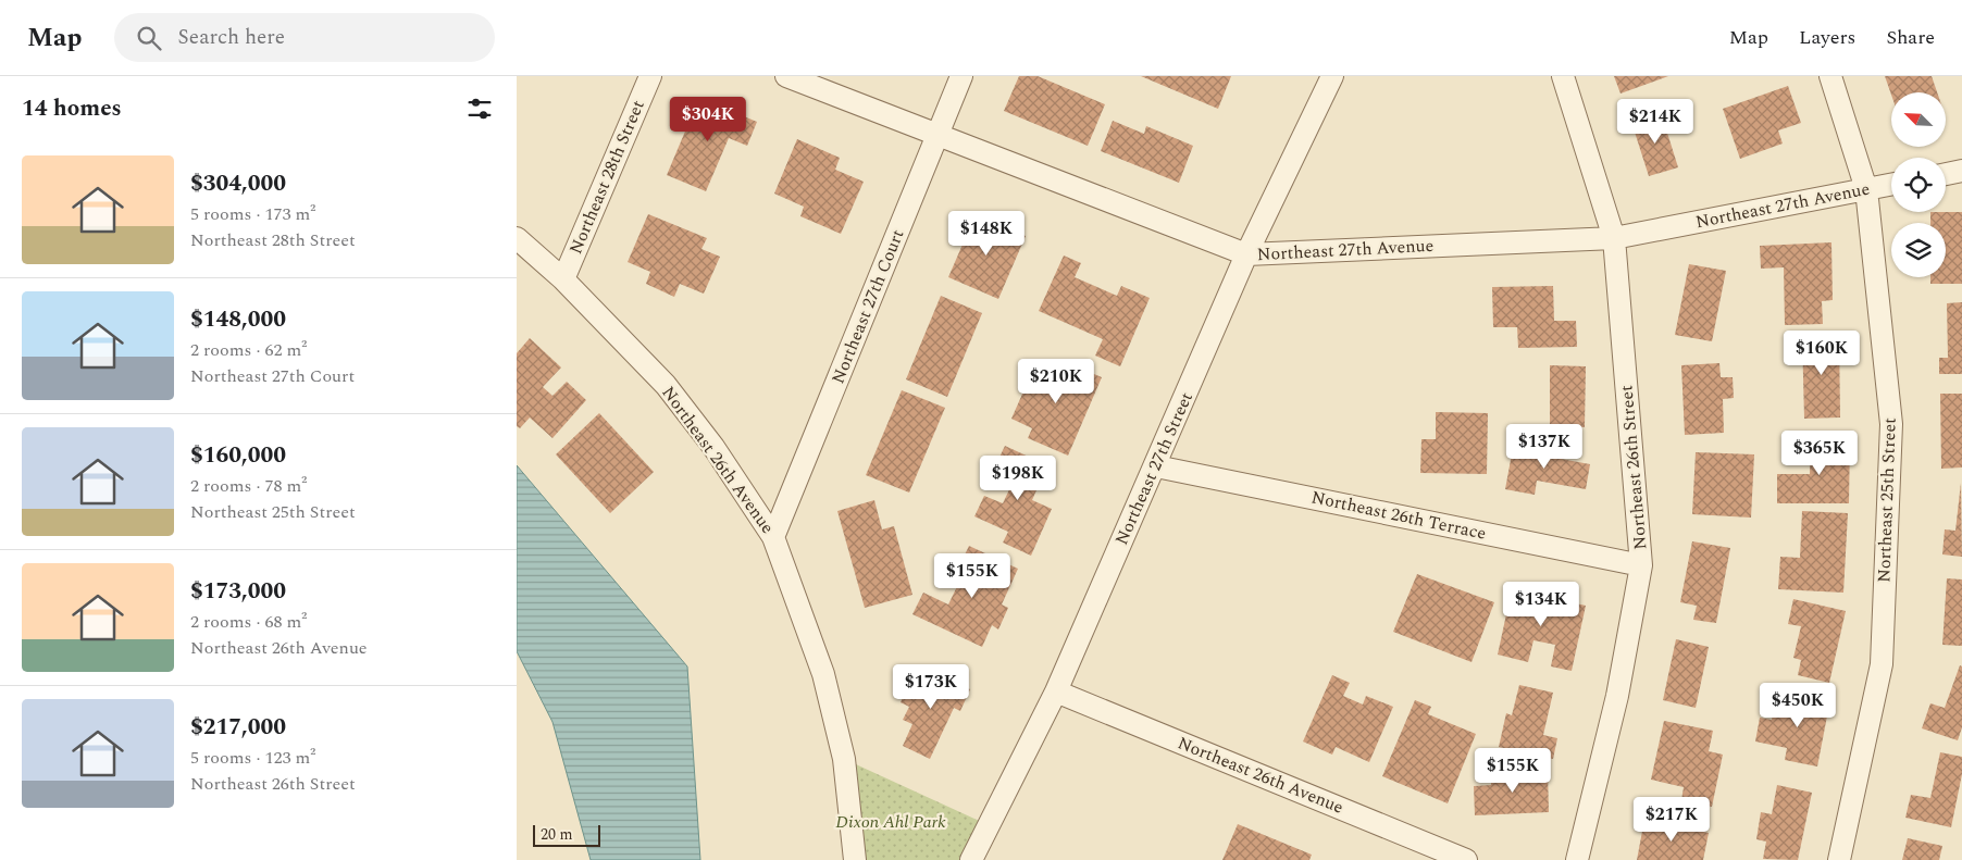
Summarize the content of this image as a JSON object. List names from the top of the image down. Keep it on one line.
{"streets":{"street":["Northeast 28th Street","Northeast 27th Avenue","Northeast 27th Court","Northeast 26th Avenue","Northeast 26th Street","Northeast 27th Street","Northeast 25th Street","Northeast 26th Terrace"]},"crossings":[["Northeast 28th Street","Northeast 26th Avenue"],["Northeast 27th Avenue","Northeast 27th Court"],["Northeast 27th Avenue","Northeast 26th Street"],["Northeast 27th Avenue","Northeast 27th Street"],["Northeast 27th Avenue","Northeast 25th Street"],["Northeast 27th Court","Northeast 26th Avenue"],["Northeast 26th Avenue","Northeast 27th Street"],["Northeast 26th Street","Northeast 26th Terrace"],["Northeast 27th Street","Northeast 26th Terrace"]],"parks":["Dixon Ahl Park"],"scale_bar":"20 m","north":"top left","page":{"header":"Map","search":"Search here","nav":["Map","Layers","Share"],"heading":"14 homes","price":["$304K","$214K","$148K","$160K","$210K","$137K","$365K","$198K","$155K","$134K","$173K","$450K","$155K","$217K"],"list":[{"name":"$304,000","note":"5 rooms · 173 m² · Northeast 28th Street"},{"name":"$148,000","note":"2 rooms · 62 m² · Northeast 27th Court"},{"name":"$160,000","note":"2 rooms · 78 m² · Northeast 25th Street"},{"name":"$173,000","note":"2 rooms · 68 m² · Northeast 26th Avenue"},{"name":"$217,000","note":"5 rooms · 123 m² · Northeast 26th Street"}],"scale":"20 m"}}
